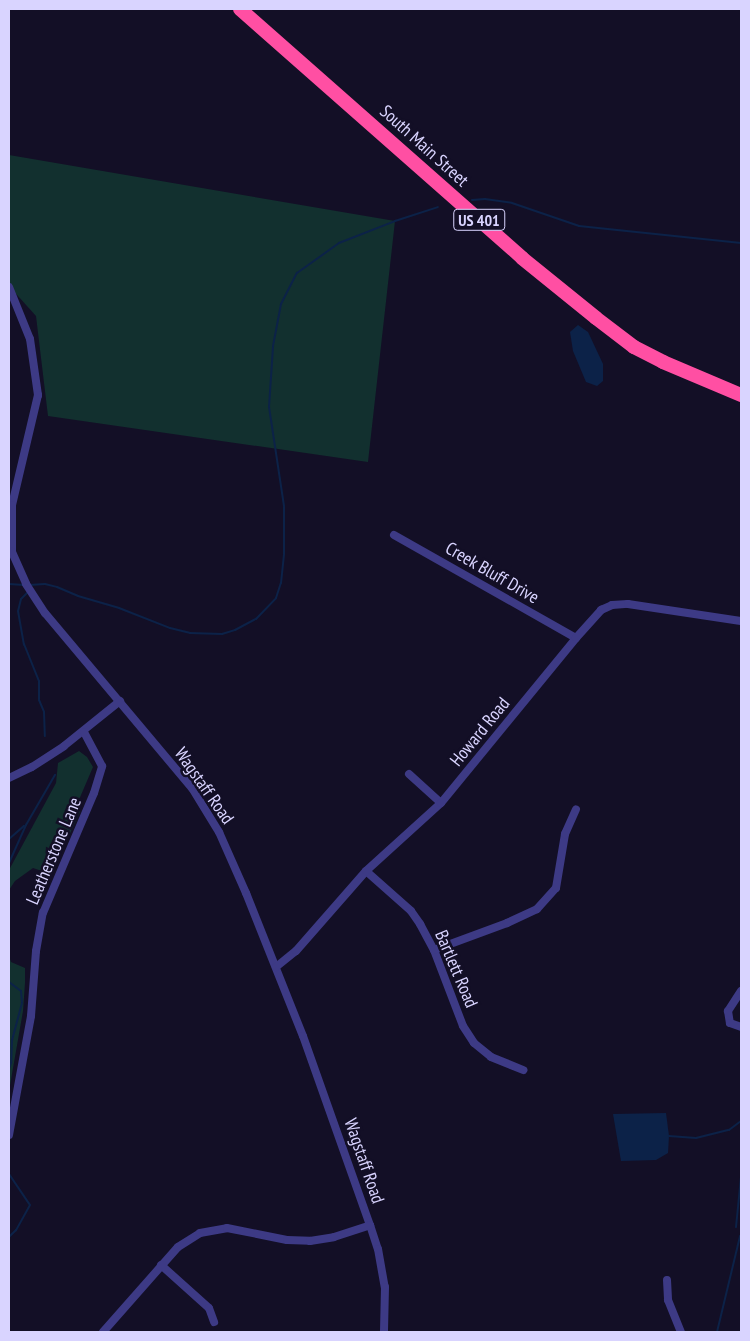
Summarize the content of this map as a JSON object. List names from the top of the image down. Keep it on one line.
{"streets":{"highway":["South Main Street","US 401"],"street":["Creek Bluff Drive","Howard Road","Wagstaff Road","Leatherstone Lane","Bartlett Road"]},"crossings":[["Creek Bluff Drive","Howard Road"],["Howard Road","Wagstaff Road"],["Howard Road","Bartlett Road"]]}
